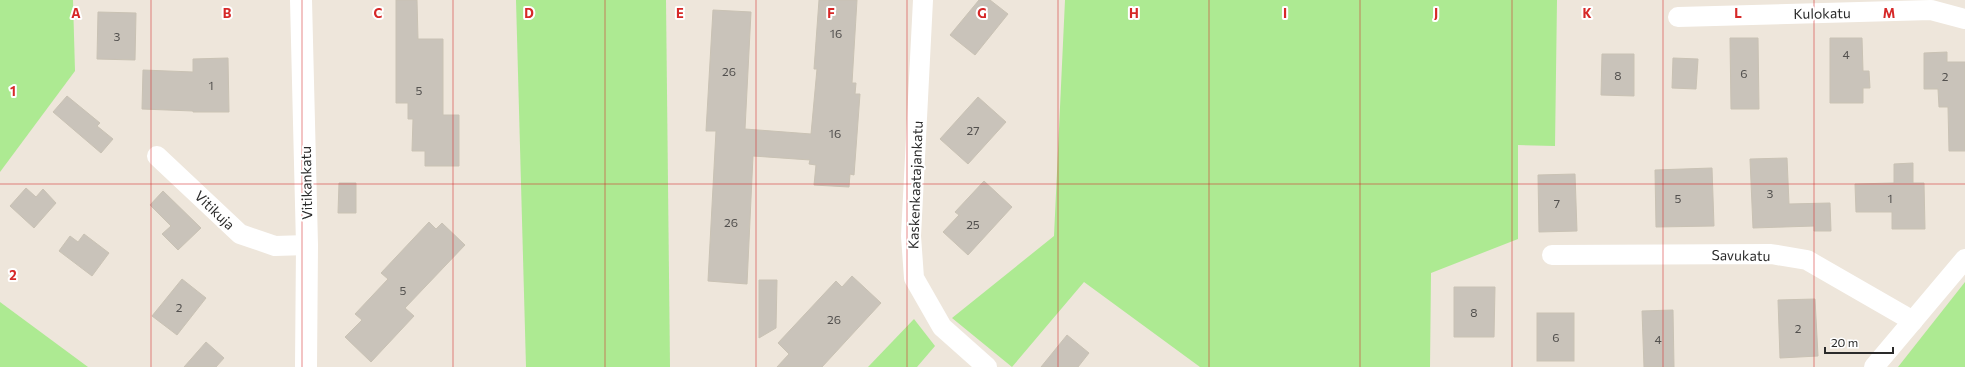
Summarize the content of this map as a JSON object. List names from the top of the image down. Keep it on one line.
{"streets":{"street":["Kulokatu","Vitikankatu","Kaskenkaatajankatu","Vitikuja","Savukatu"]},"crossings":[["Vitikankatu","Vitikuja"]],"house_numbers":["16","3","4","26","6","8","2","1","5","27","16","3","5","1","7","26","25","5","2","8","26","2","6","4"],"scale_bar":"20 m","grid":{"columns":["A","B","C","D","E","F","G","H","I","J","K","L","M"],"rows":["1","2"]}}
